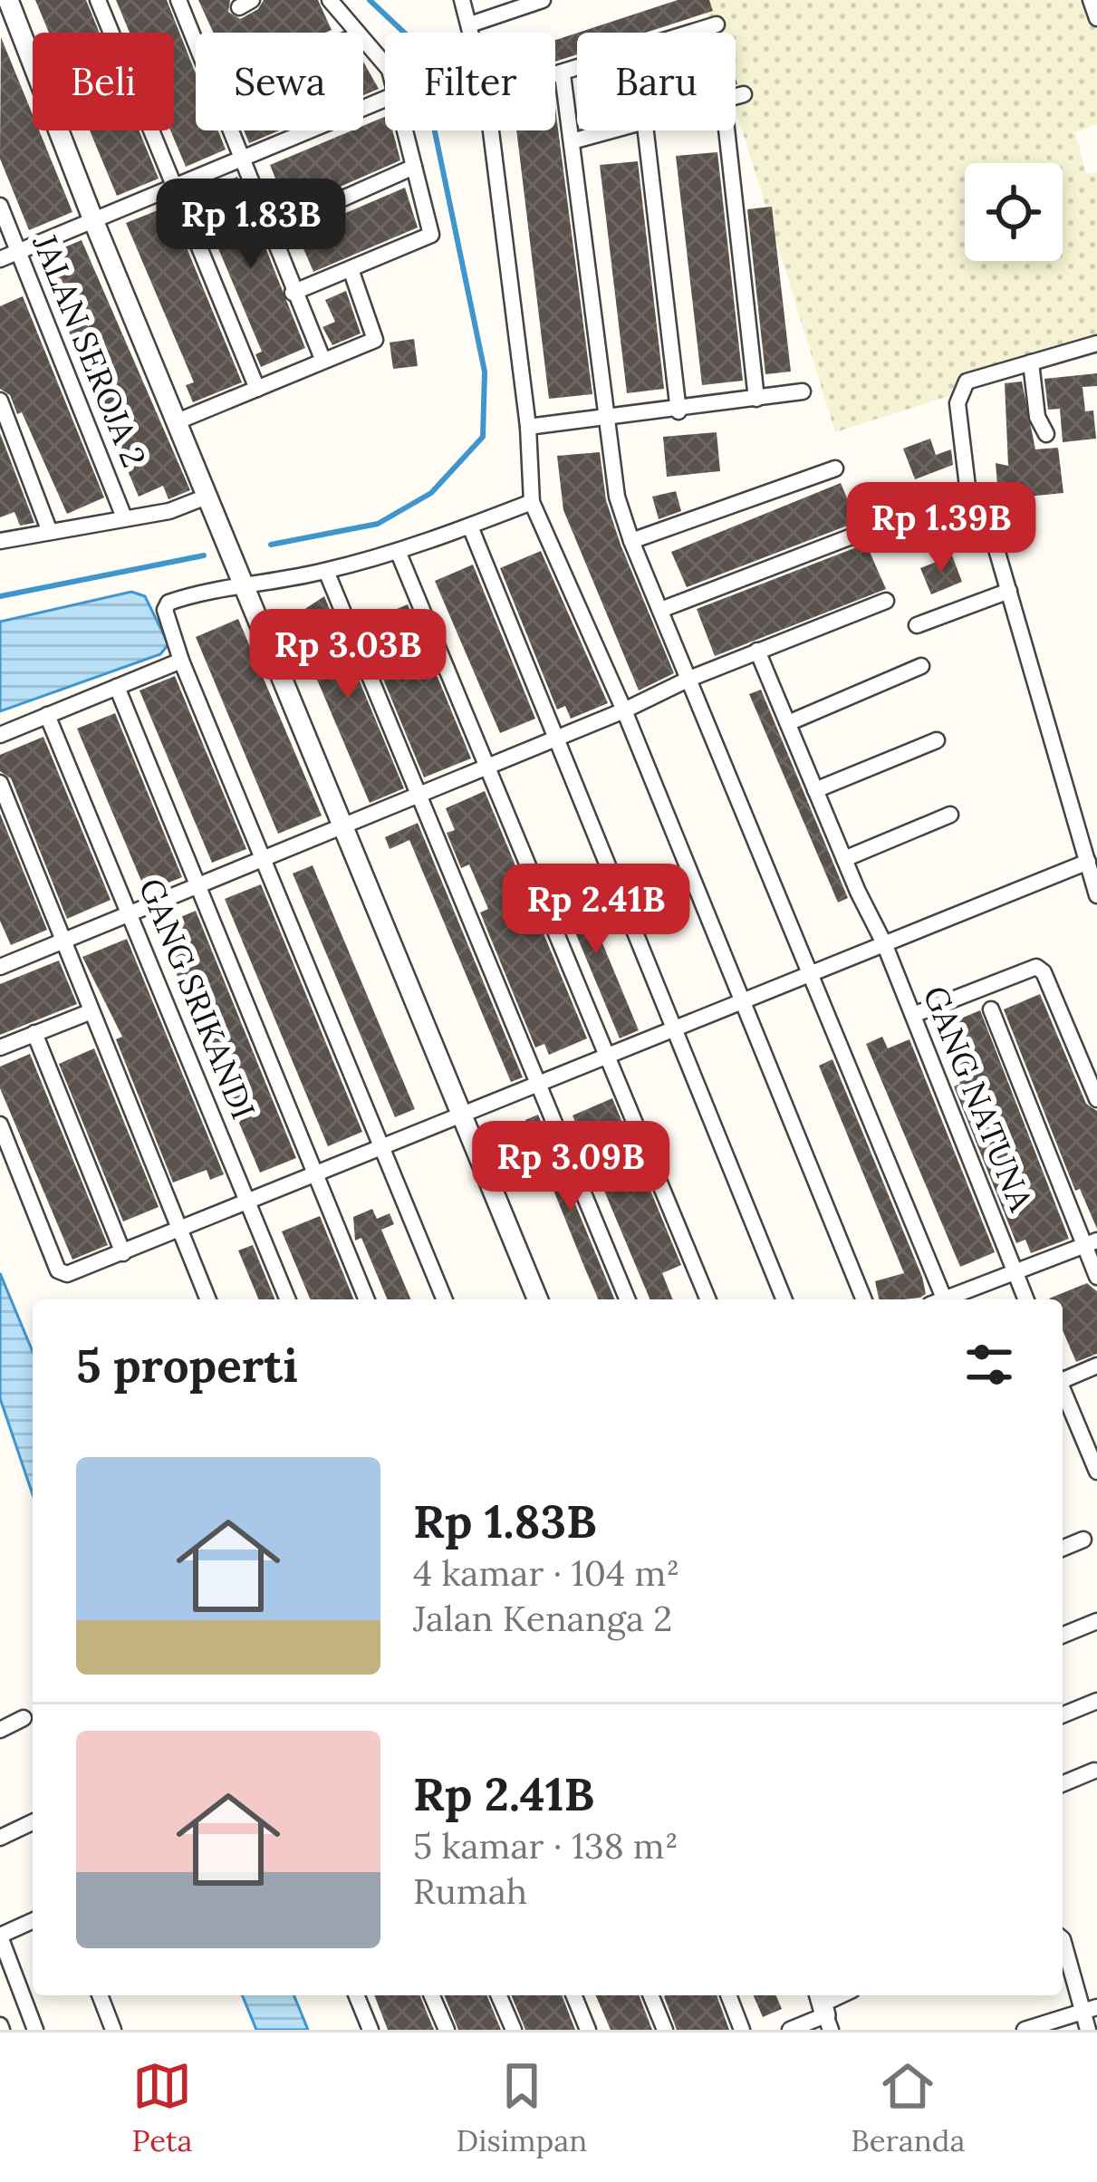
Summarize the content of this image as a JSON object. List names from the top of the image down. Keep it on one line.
{"streets":{"street":["JALAN SEROJA 2","GANG SRIKANDI","GANG NATUNA"]},"page":{"chip":["Beli","Sewa","Filter","Baru"],"price":["Rp 1.83B","Rp 1.39B","Rp 3.03B","Rp 2.41B","Rp 3.09B"],"heading":"5 properti","list":[{"name":"Rp 1.83B","note":"4 kamar · 104 m² · Jalan Kenanga 2"},{"name":"Rp 2.41B","note":"5 kamar · 138 m² · Rumah"}],"tabs":["Peta","Disimpan","Beranda"]}}
